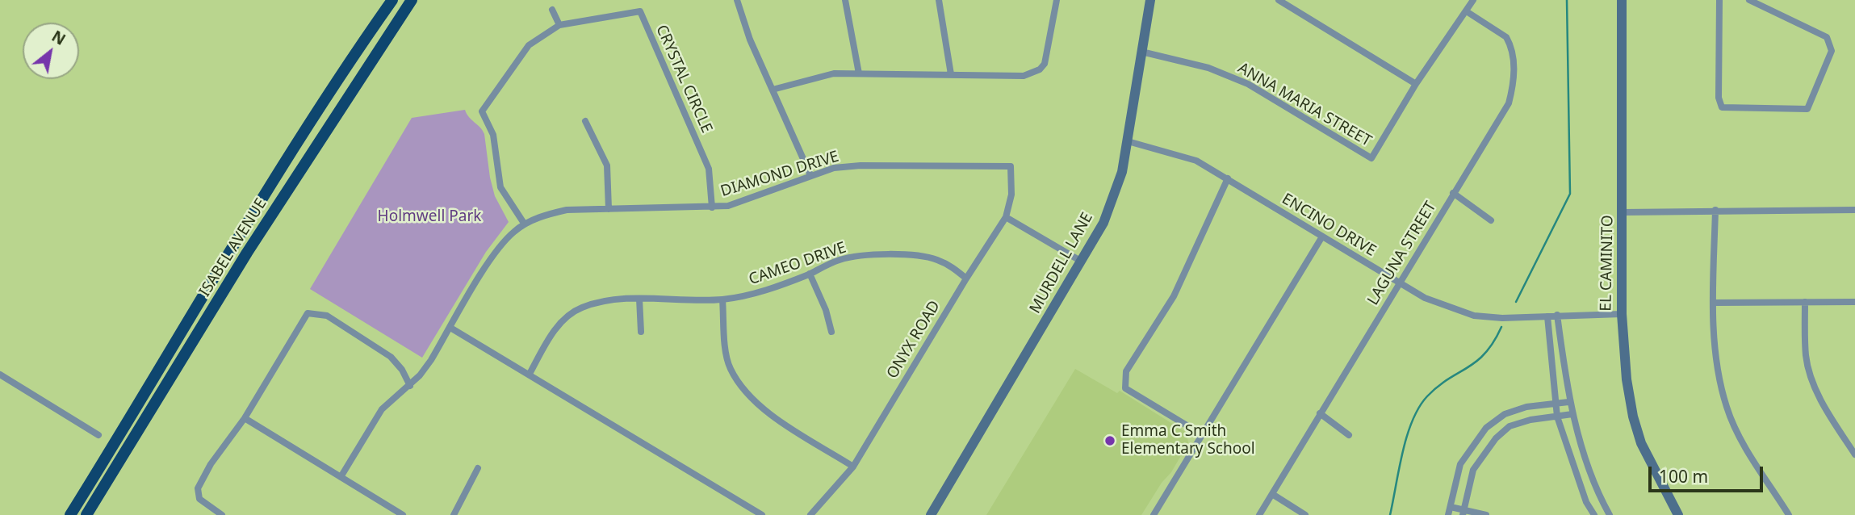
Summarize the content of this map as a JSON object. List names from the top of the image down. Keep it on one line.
{"streets":{"highway":["ISABEL AVENUE"],"street":["CRYSTAL CIRCLE","ANNA MARIA STREET","DIAMOND DRIVE","ENCINO DRIVE","LAGUNA STREET","MURDELL LANE","EL CAMINITO","CAMEO DRIVE","ONYX ROAD"]},"crossings":[["CRYSTAL CIRCLE","DIAMOND DRIVE"],["ANNA MARIA STREET","LAGUNA STREET"],["ANNA MARIA STREET","MURDELL LANE"],["DIAMOND DRIVE","ONYX ROAD"],["ENCINO DRIVE","LAGUNA STREET"],["ENCINO DRIVE","MURDELL LANE"],["ENCINO DRIVE","EL CAMINITO"],["CAMEO DRIVE","ONYX ROAD"]],"parks":["Holmwell Park"],"places":["Emma C Smith Elementary School"],"scale_bar":"100 m","north":"top right"}
